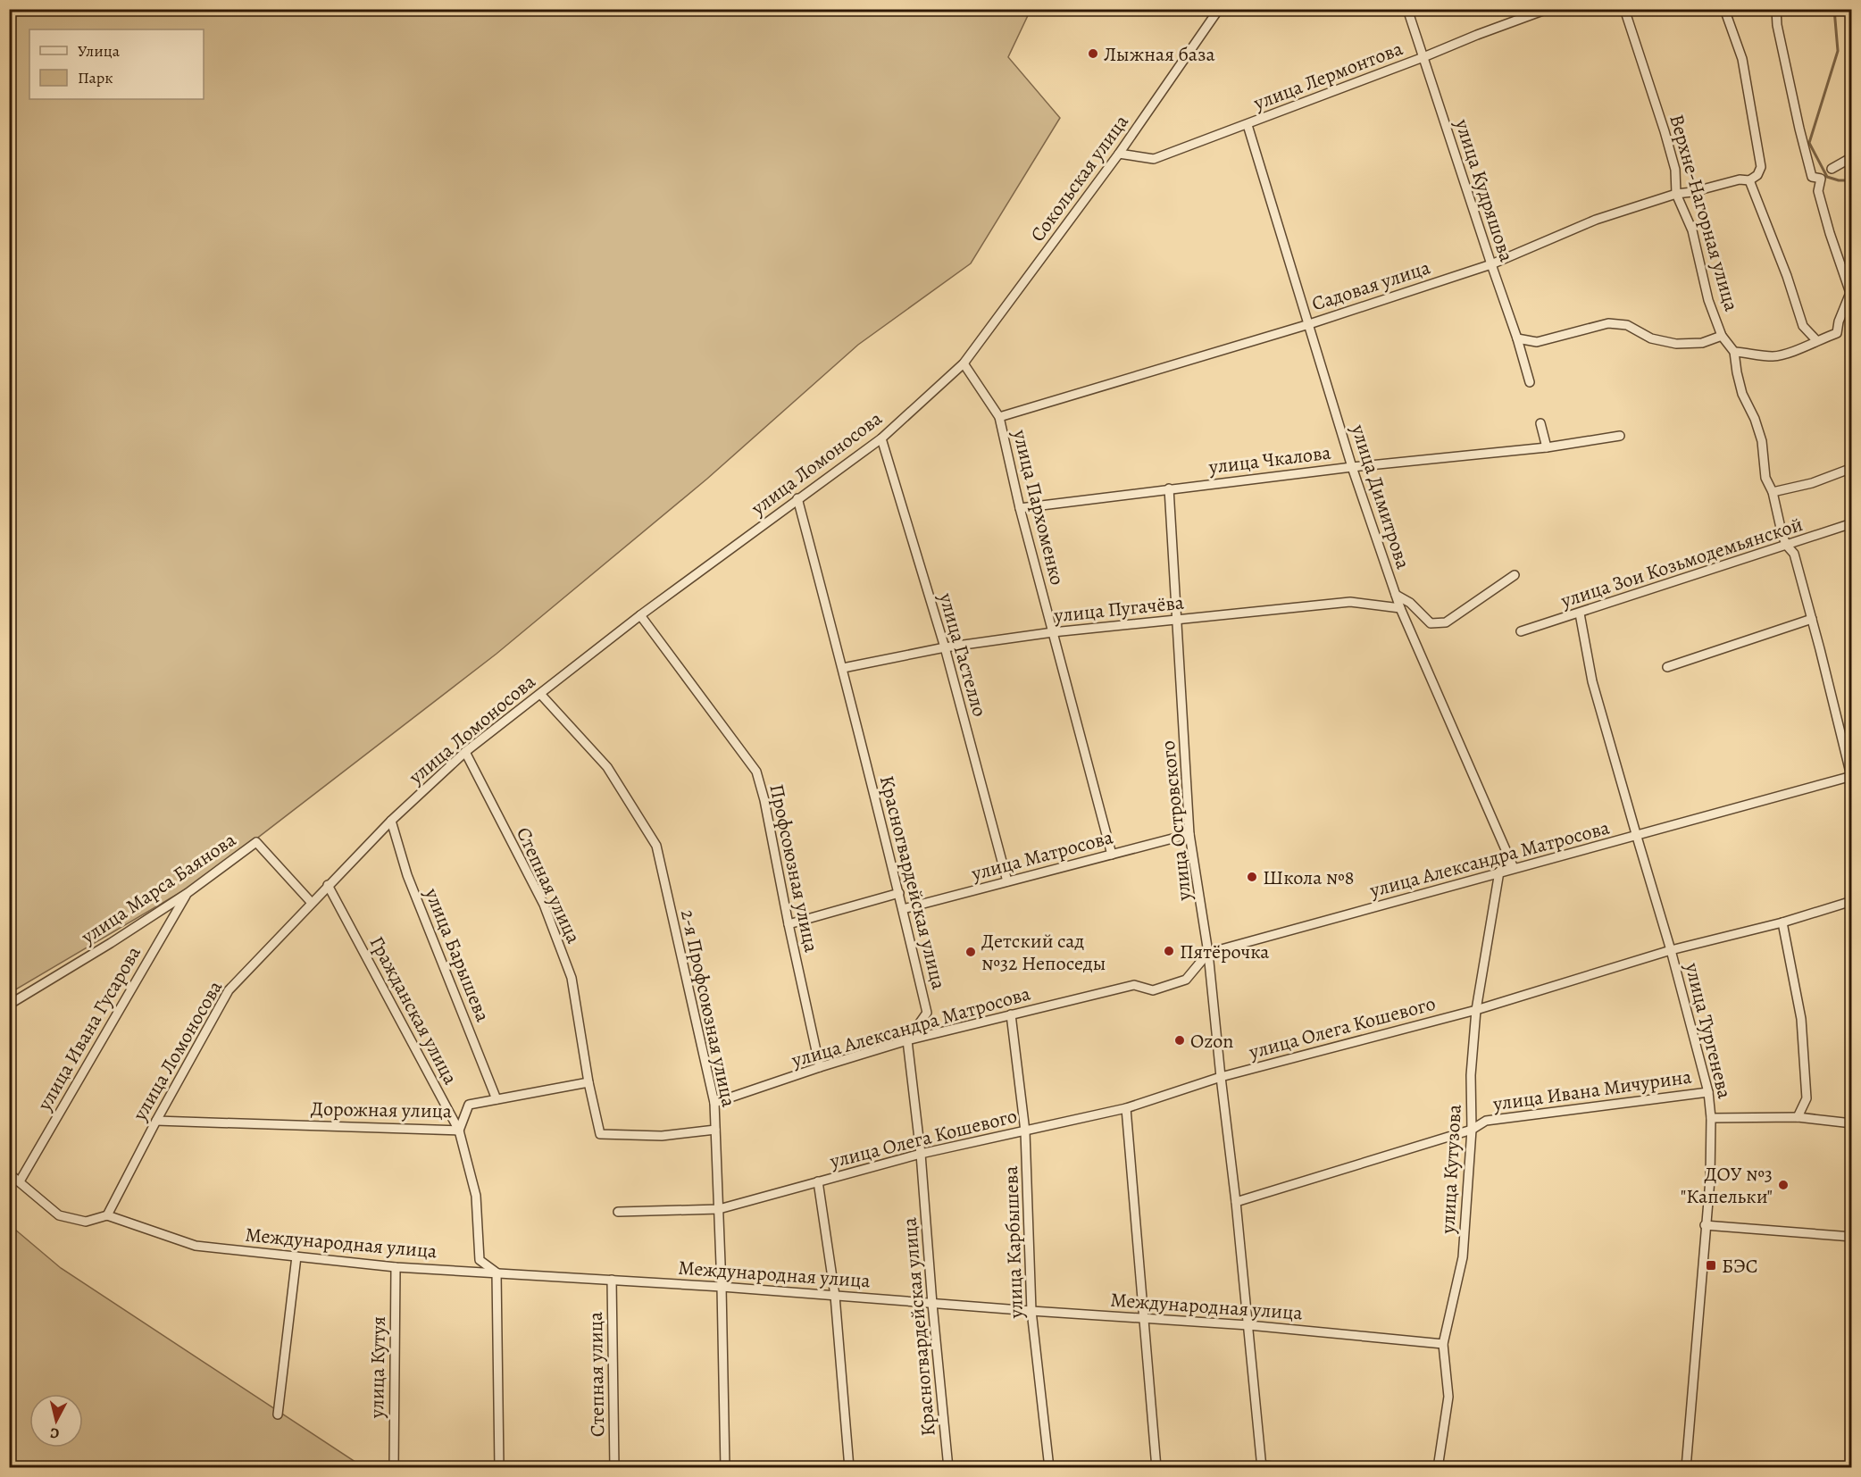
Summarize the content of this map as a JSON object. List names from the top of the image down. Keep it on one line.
{"streets":{"street":["улица Лермонтова","Сокольская улица","улица Кудряшова","Верхне-Нагорная улица","Садовая улица","улица Чкалова","улица Ломоносова","улица Димитрова","улица Пархоменко","улица Зои Козьмодемьянской","улица Пугачёва","улица Гастелло","улица Островского","улица Матросова","улица Александра Матросова","Профсоюзная улица","Красногвардейская улица","Степная улица","улица Марса Баянова","улица Барышева","2-я Профсоюзная улица","Гражданская улица","улица Олега Кошевого","улица Ивана Гусарова","улица Тургенева","улица Ивана Мичурина","Дорожная улица","улица Кутузова","Международная улица","улица Карбышева","улица Кутуя"]},"crossings":[["улица Лермонтова","Сокольская улица"],["улица Лермонтова","улица Кудряшова"],["улица Лермонтова","улица Димитрова"],["Сокольская улица","улица Ломоносова"],["Сокольская улица","улица Пархоменко"],["улица Кудряшова","Садовая улица"],["Верхне-Нагорная улица","Садовая улица"],["Верхне-Нагорная улица","улица Зои Козьмодемьянской"],["Верхне-Нагорная улица","улица Александра Матросова"],["Садовая улица","улица Димитрова"],["Садовая улица","улица Пархоменко"],["улица Чкалова","улица Димитрова"],["улица Чкалова","улица Пархоменко"],["улица Чкалова","улица Островского"],["улица Ломоносова","улица Пархоменко"],["улица Ломоносова","улица Гастелло"],["улица Ломоносова","Профсоюзная улица"],["улица Ломоносова","Красногвардейская улица"],["улица Ломоносова","Степная улица"],["улица Ломоносова","улица Марса Баянова"],["улица Ломоносова","улица Барышева"],["улица Ломоносова","2-я Профсоюзная улица"],["улица Ломоносова","Гражданская улица"],["улица Ломоносова","Дорожная улица"],["улица Ломоносова","Международная улица"],["улица Димитрова","улица Пугачёва"],["улица Димитрова","улица Александра Матросова"],["улица Пархоменко","улица Пугачёва"],["улица Пархоменко","улица Матросова"],["улица Зои Козьмодемьянской","улица Тургенева"],["улица Пугачёва","улица Гастелло"],["улица Пугачёва","улица Островского"],["улица Пугачёва","Красногвардейская улица"],["улица Гастелло","улица Матросова"],["улица Островского","улица Матросова"],["улица Островского","улица Александра Матросова"],["улица Островского","улица Олега Кошевого"],["улица Островского","улица Ивана Мичурина"],["улица Островского","Международная улица"],["улица Матросова","Красногвардейская улица"],["улица Александра Матросова","Профсоюзная улица"],["улица Александра Матросова","Красногвардейская улица"],["улица Александра Матросова","2-я Профсоюзная улица"],["улица Александра Матросова","улица Тургенева"],["улица Александра Матросова","улица Кутузова"],["улица Александра Матросова","улица Карбышева"],["Красногвардейская улица","улица Олега Кошевого"],["Красногвардейская улица","Международная улица"],["Степная улица","2-я Профсоюзная улица"],["Степная улица","Дорожная улица"],["Степная улица","Международная улица"],["улица Марса Баянова","улица Ивана Гусарова"],["улица Барышева","Дорожная улица"],["2-я Профсоюзная улица","улица Олега Кошевого"],["2-я Профсоюзная улица","Международная улица"],["Гражданская улица","Дорожная улица"],["Гражданская улица","Международная улица"],["улица Олега Кошевого","улица Тургенева"],["улица Олега Кошевого","улица Кутузова"],["улица Олега Кошевого","улица Карбышева"],["улица Тургенева","улица Ивана Мичурина"],["улица Ивана Мичурина","улица Кутузова"],["улица Кутузова","Международная улица"],["Международная улица","улица Карбышева"],["Международная улица","улица Кутуя"]],"places":{"other":["Лыжная база","Школа №8","Пятёрочка","Детский сад №32 Непоседы","Ozon","ДОУ №3 \"Капельки\""],"transit":["БЭС"]},"legend":["Улица","Парк"],"north":"bottom"}
